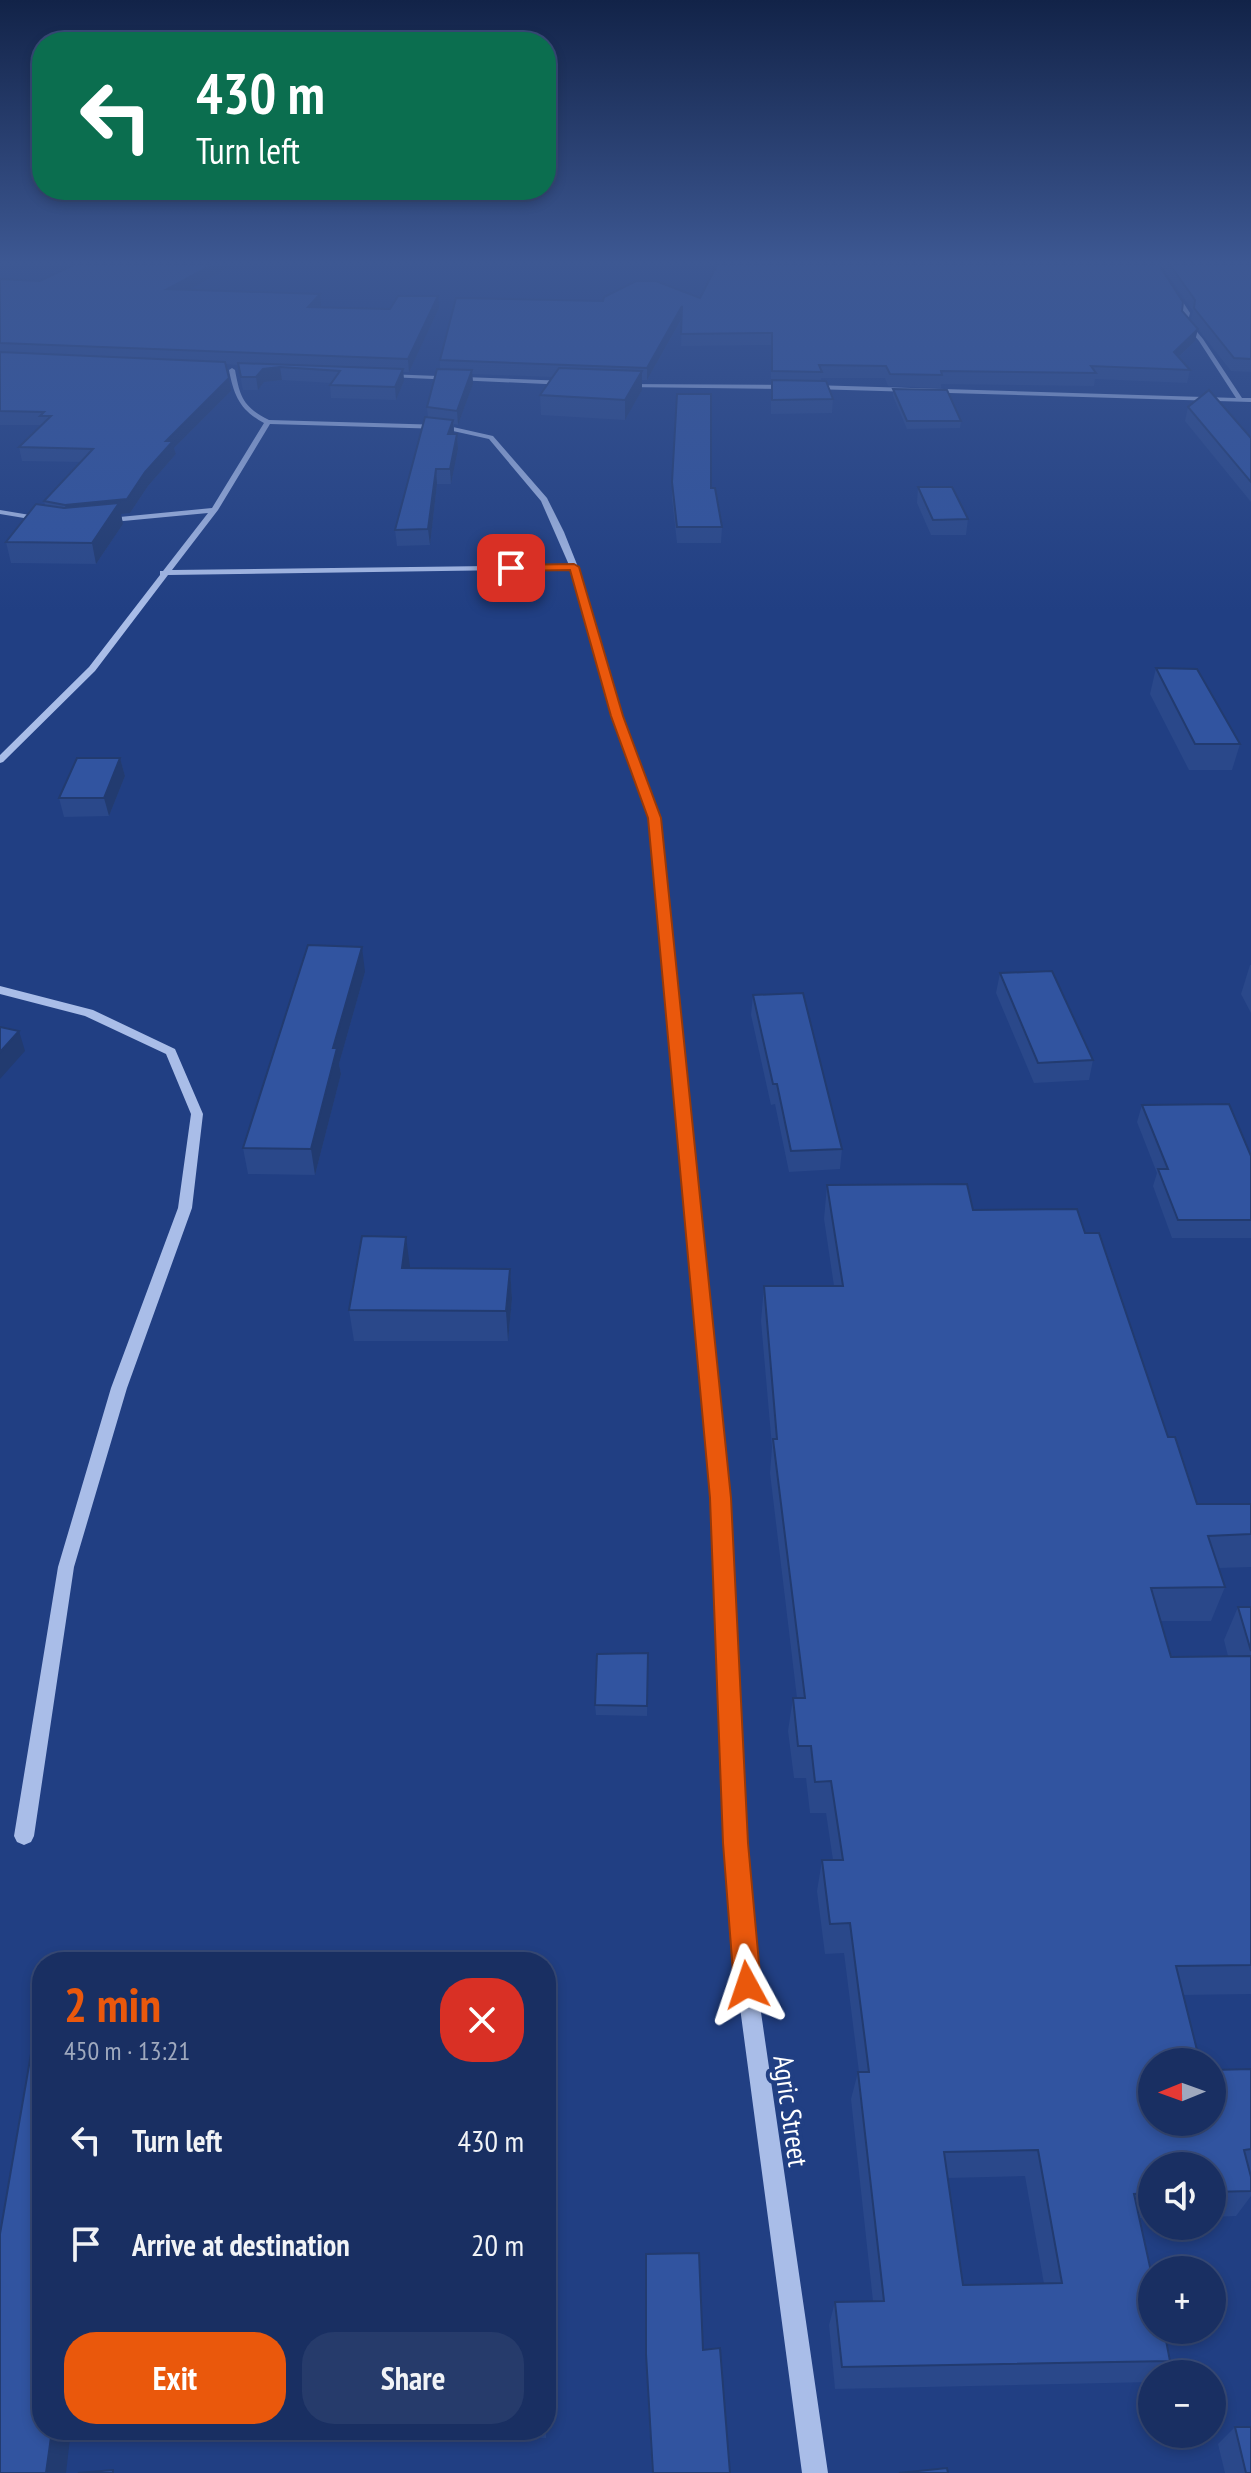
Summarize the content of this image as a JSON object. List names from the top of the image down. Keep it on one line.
{"streets":{"street":["Agric Street"]},"north":"left","page":{"turn":["430 m","Turn left"],"heading":["2 min","450 m · 13:21"],"map_buttons":["+","−"],"list":[{"name":"Turn left","value":"430 m"},{"name":"Arrive at destination","value":"20 m"}],"buttons":["Exit","Share"]}}
